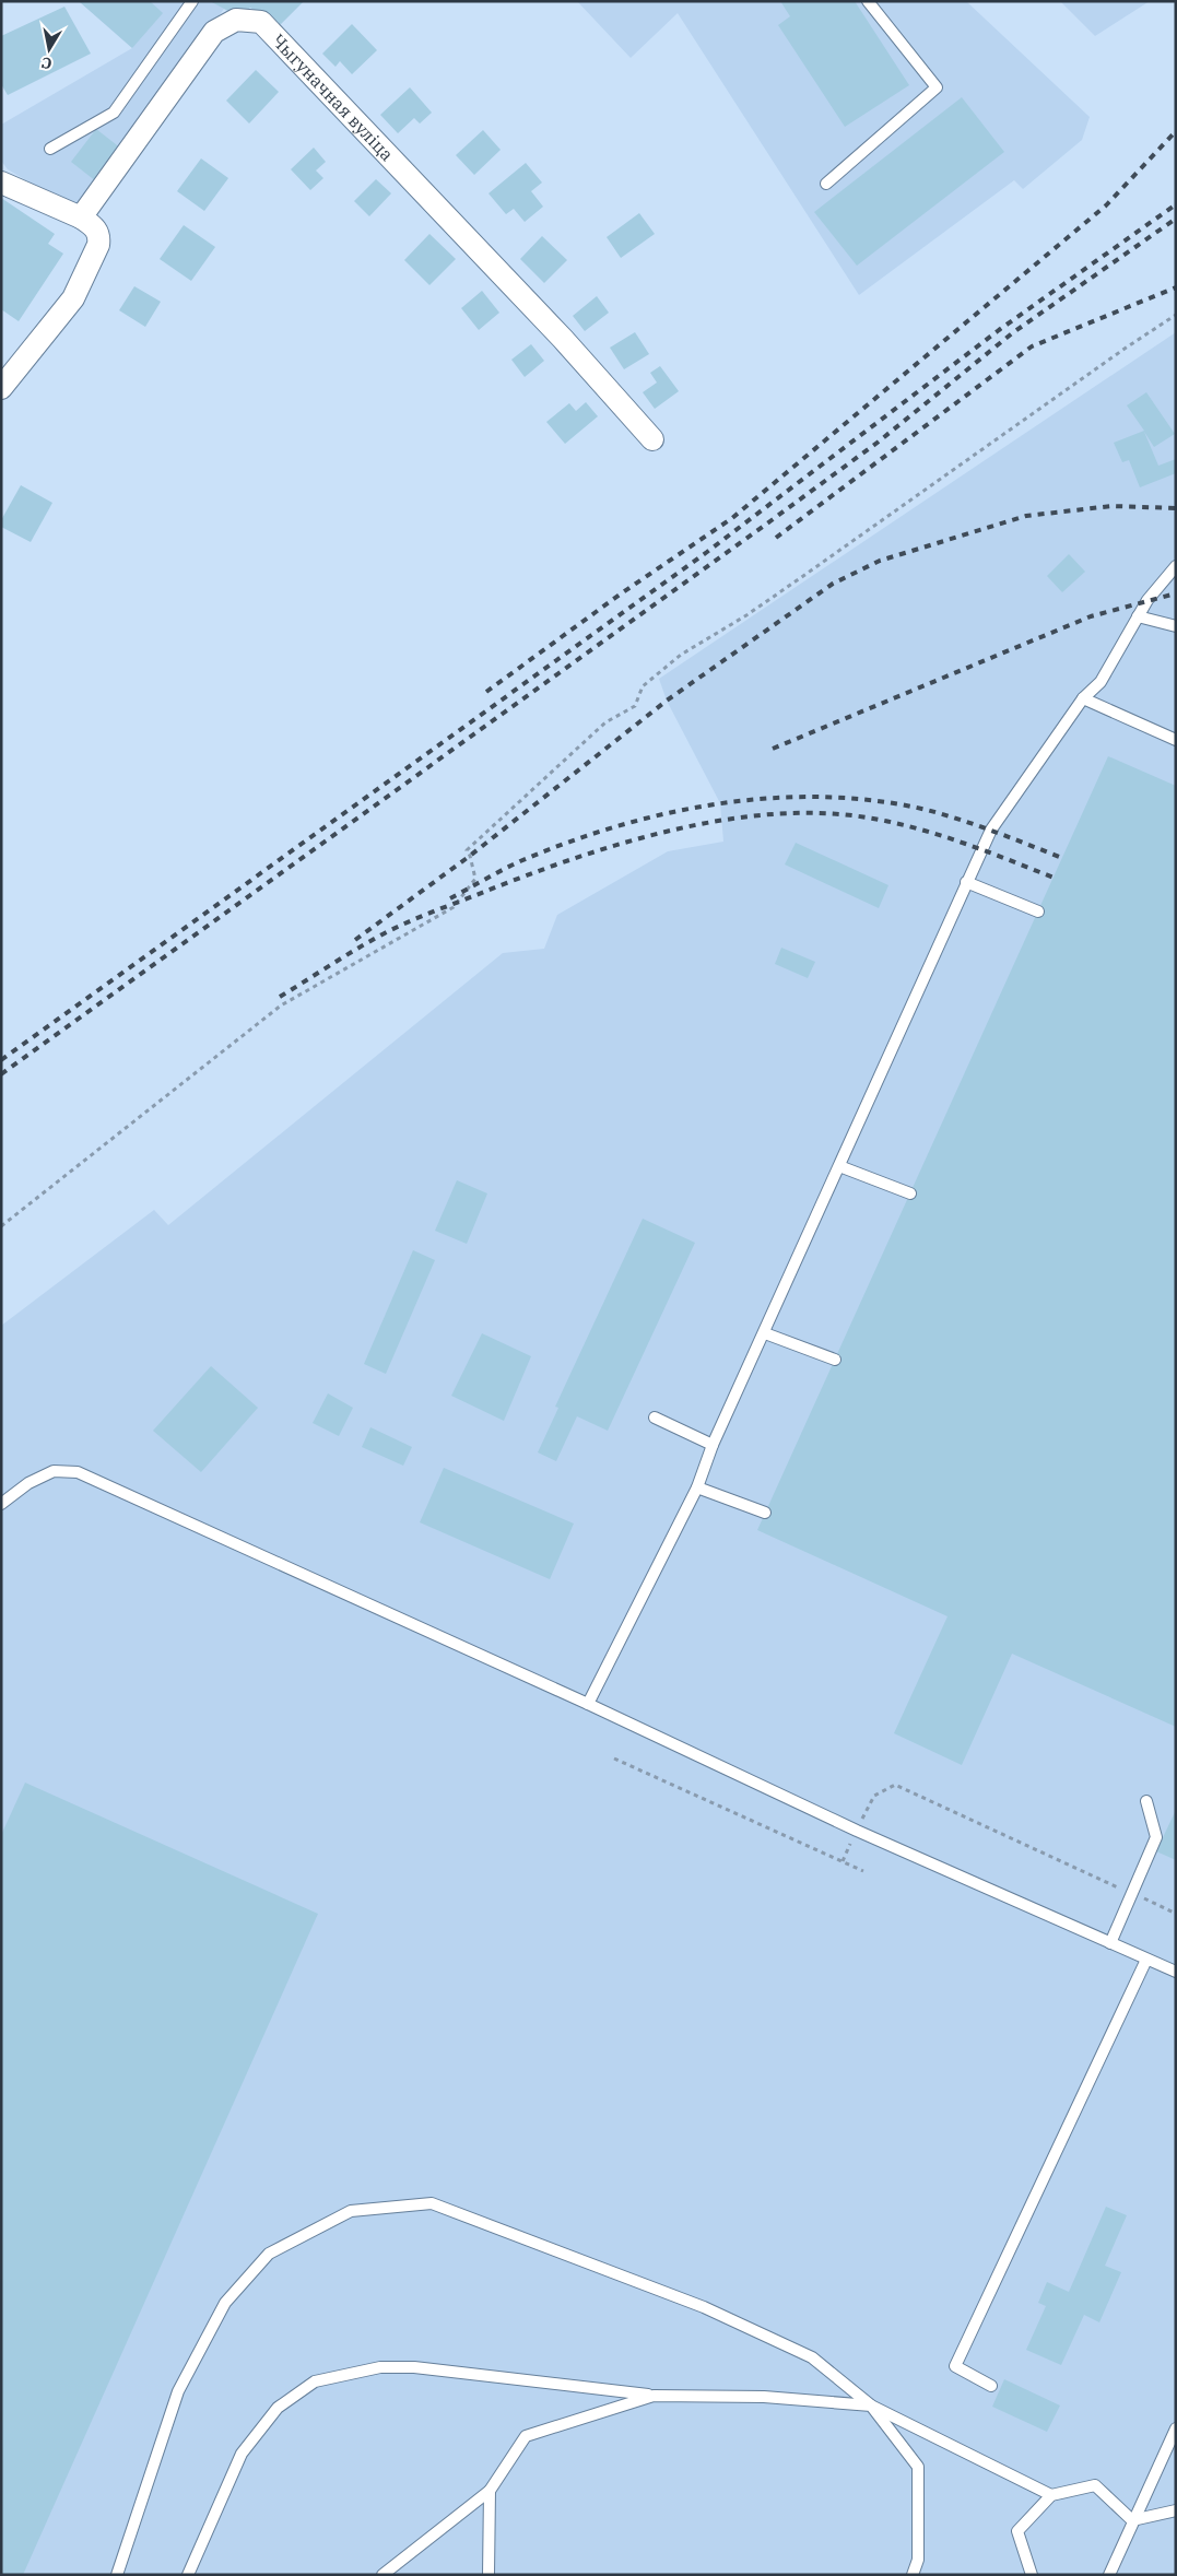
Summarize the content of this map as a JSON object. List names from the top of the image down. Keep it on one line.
{"streets":{"street":["Чыгуначная вуліца"]},"north":"bottom"}
